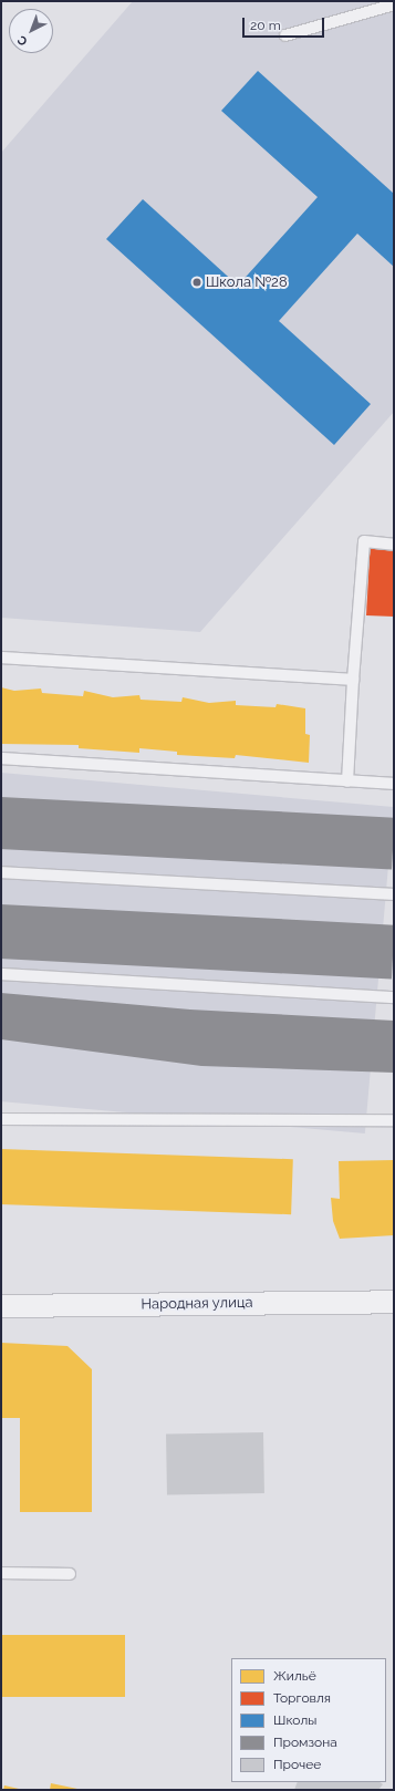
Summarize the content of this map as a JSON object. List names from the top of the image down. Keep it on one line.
{"streets":{"street":["Народная улица"]},"places":["Школа №28"],"legend":["Жильё","Торговля","Школы","Промзона","Прочее"],"scale_bar":"20 m","north":"bottom left"}
